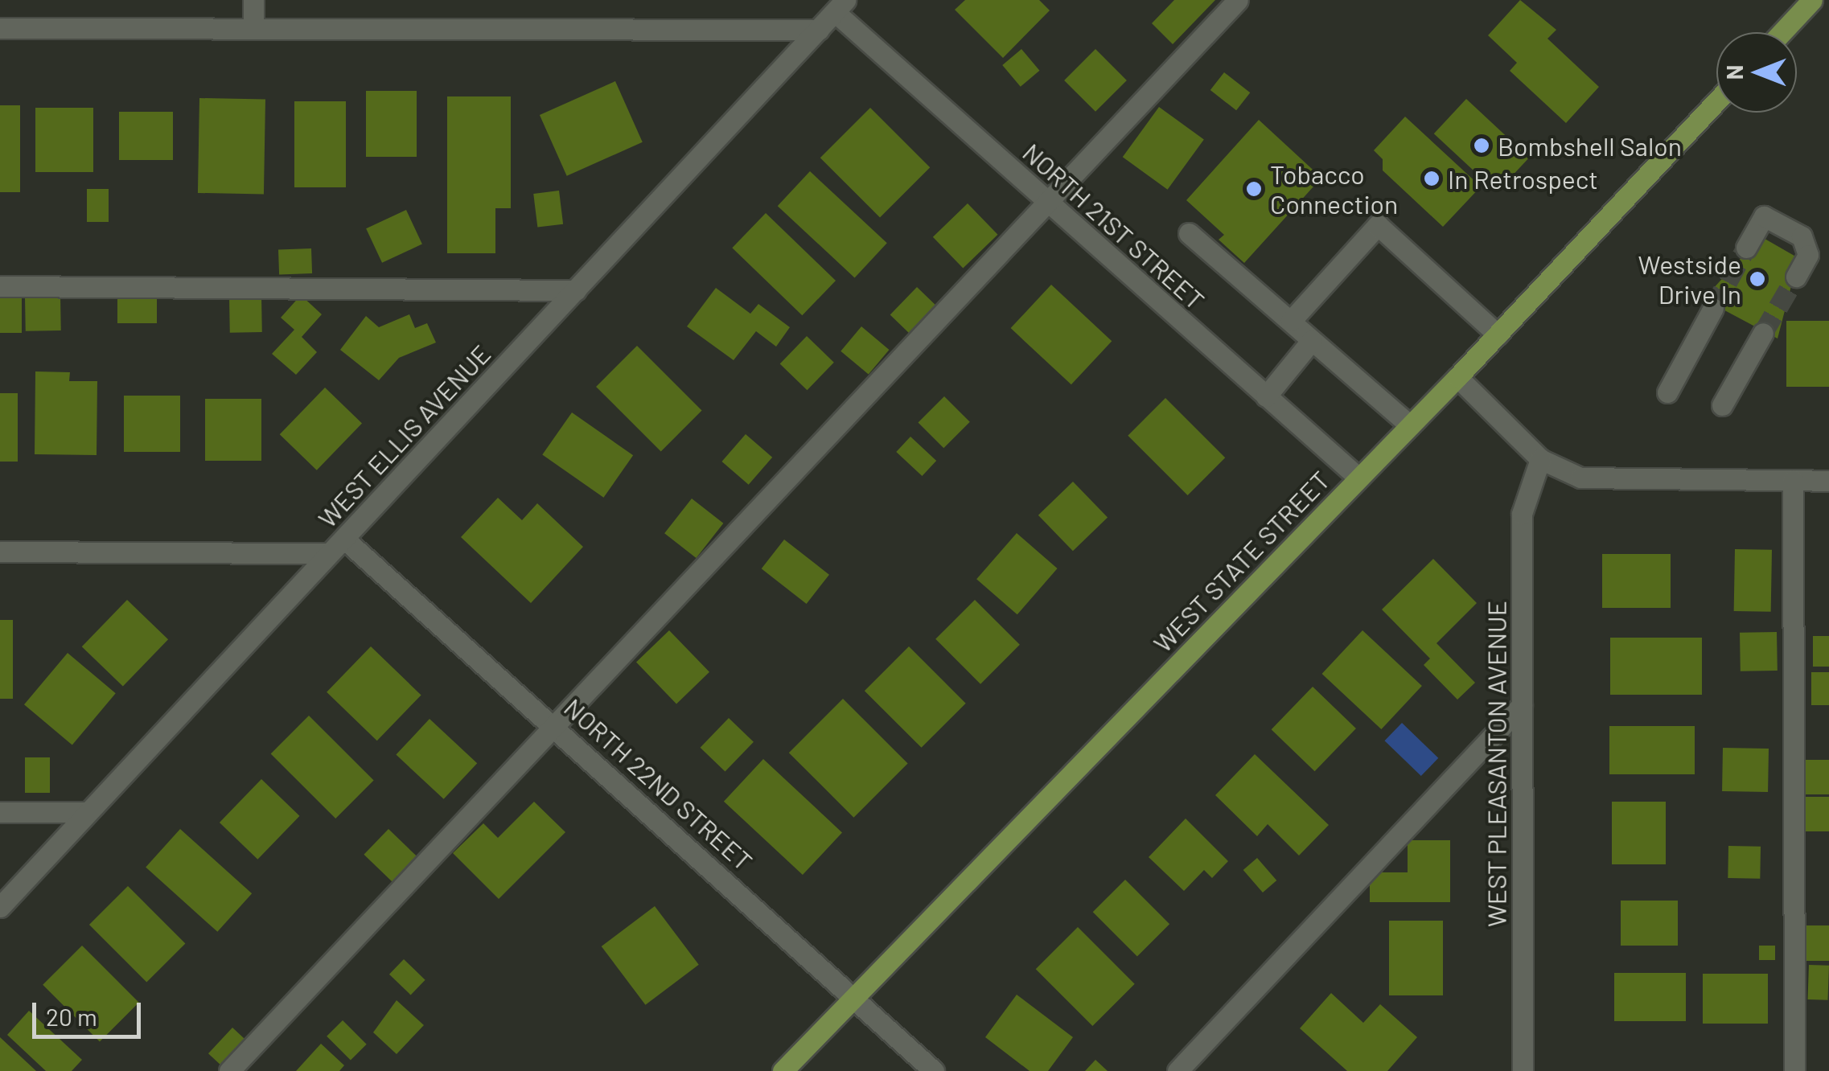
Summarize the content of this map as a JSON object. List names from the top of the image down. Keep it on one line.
{"streets":{"main road":["WEST STATE STREET"],"street":["NORTH 21ST STREET","WEST ELLIS AVENUE","WEST PLEASANTON AVENUE","NORTH 22ND STREET"]},"crossings":[["NORTH 21ST STREET","WEST ELLIS AVENUE"],["NORTH 21ST STREET","WEST STATE STREET"],["WEST ELLIS AVENUE","NORTH 22ND STREET"],["WEST STATE STREET","NORTH 22ND STREET"]],"places":["Bombshell Salon","In Retrospect","Tobacco Connection","Westside Drive In"],"scale_bar":"20 m","north":"left"}
